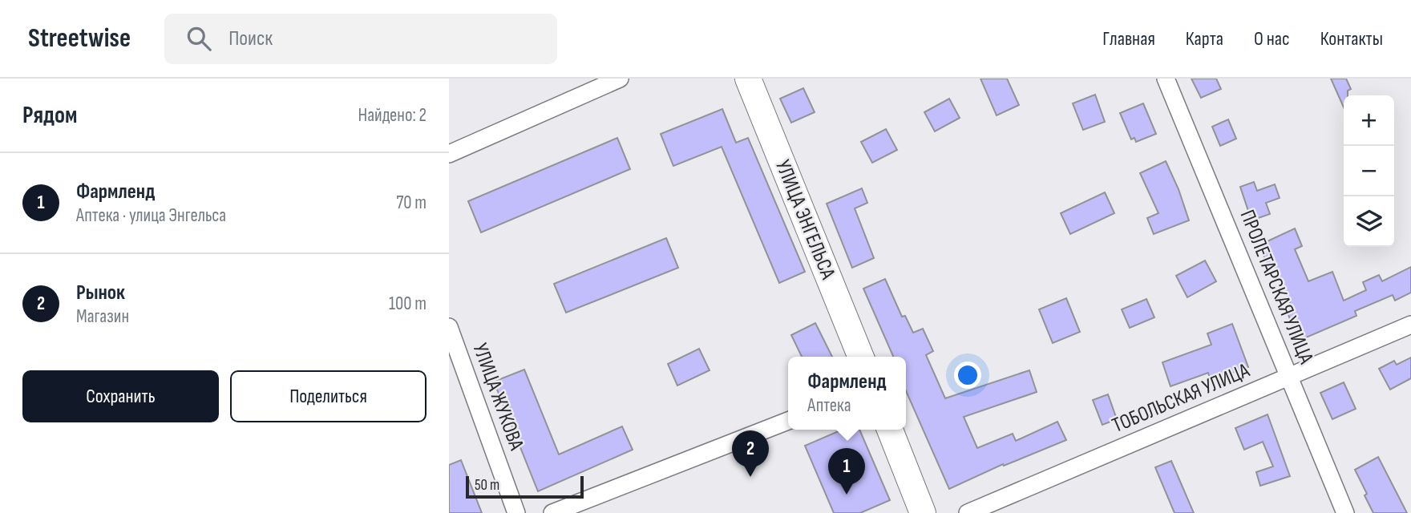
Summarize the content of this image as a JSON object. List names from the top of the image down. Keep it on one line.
{"streets":{"main road":["УЛИЦА ЭНГЕЛЬСА"],"street":["ПРОЛЕТАРСКАЯ УЛИЦА","УЛИЦА ЖУКОВА","ТОБОЛЬСКАЯ УЛИЦА"]},"crossings":[["ПРОЛЕТАРСКАЯ УЛИЦА","ТОБОЛЬСКАЯ УЛИЦА"]],"scale_bar":"50 m","page":{"header":"Streetwise","search":"Поиск","nav":["Главная","Карта","О нас","Контакты"],"heading":["Рядом","Найдено: 2"],"map_buttons":["+","−"],"list":[{"mark":"1","name":"Фармленд","note":"Аптека · улица Энгельса","value":"70 m"},{"mark":"2","name":"Рынок","note":"Магазин","value":"100 m"}],"buttons":["Сохранить","Поделиться"],"popup":["Фармленд","Аптека"],"pins":["2","1"],"scale":"50 m"}}
